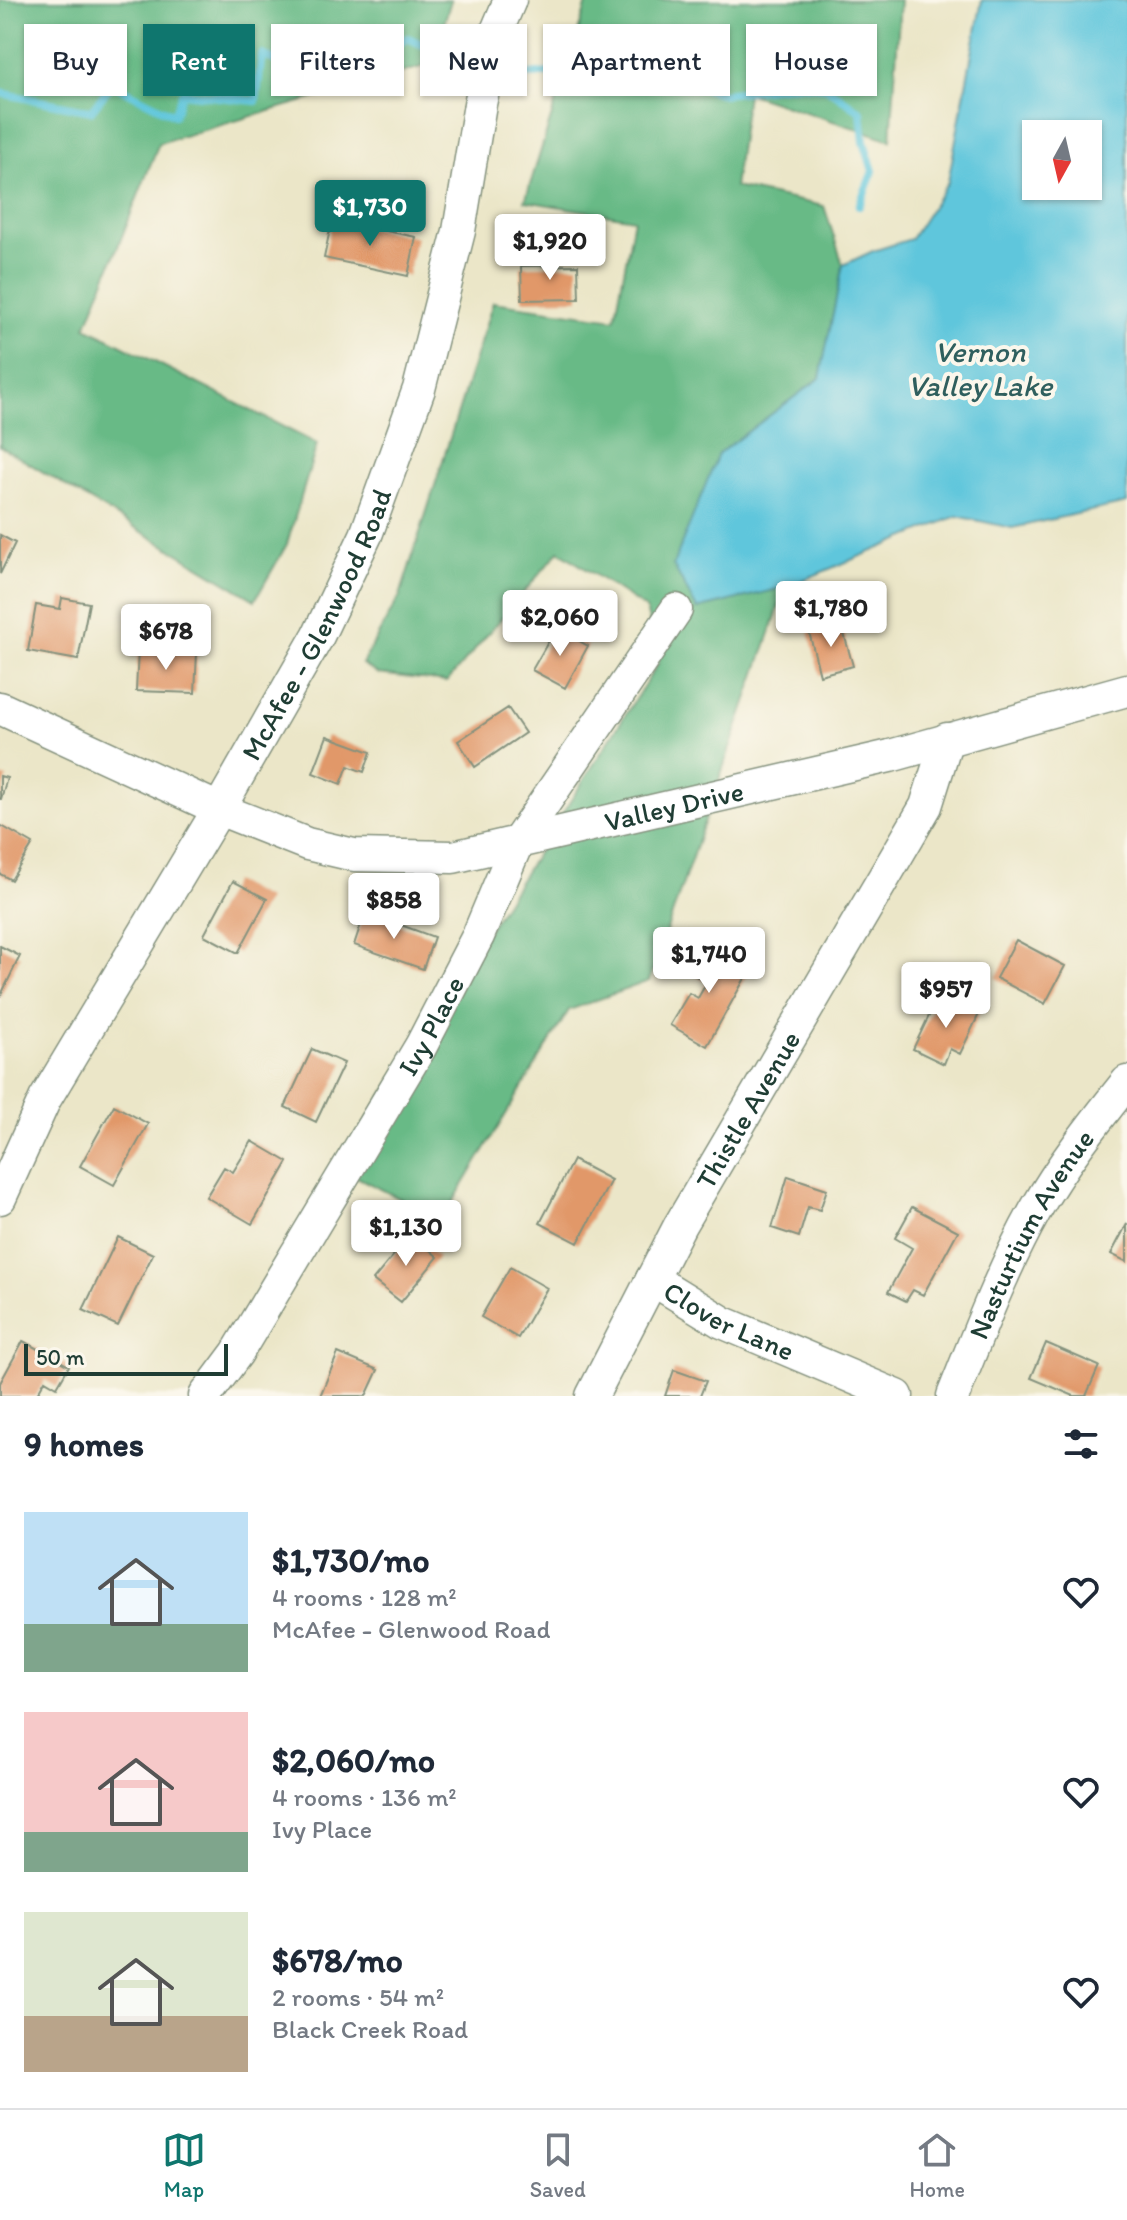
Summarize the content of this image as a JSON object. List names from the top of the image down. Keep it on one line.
{"streets":{"street":["McAfee - Glenwood Road","Valley Drive","Ivy Place","Thistle Avenue","Nasturtium Avenue","Clover Lane"]},"crossings":[["McAfee - Glenwood Road","Valley Drive"],["Valley Drive","Ivy Place"],["Valley Drive","Thistle Avenue"],["Thistle Avenue","Clover Lane"]],"water":["Vernon Valley Lake"],"scale_bar":"50 m","north":"bottom","page":{"chip":["Buy","Rent","Filters","New","Apartment","House"],"price":["$1,730","$1,920","$1,780","$2,060","$678","$858","$1,740","$957","$1,130"],"scale":"50 m","heading":"9 homes","list":[{"name":"$1,730/mo","note":"4 rooms · 128 m² · McAfee - Glenwood Road"},{"name":"$2,060/mo","note":"4 rooms · 136 m² · Ivy Place"},{"name":"$678/mo","note":"2 rooms · 54 m² · Black Creek Road"}],"tabs":["Map","Saved","Home"]}}
